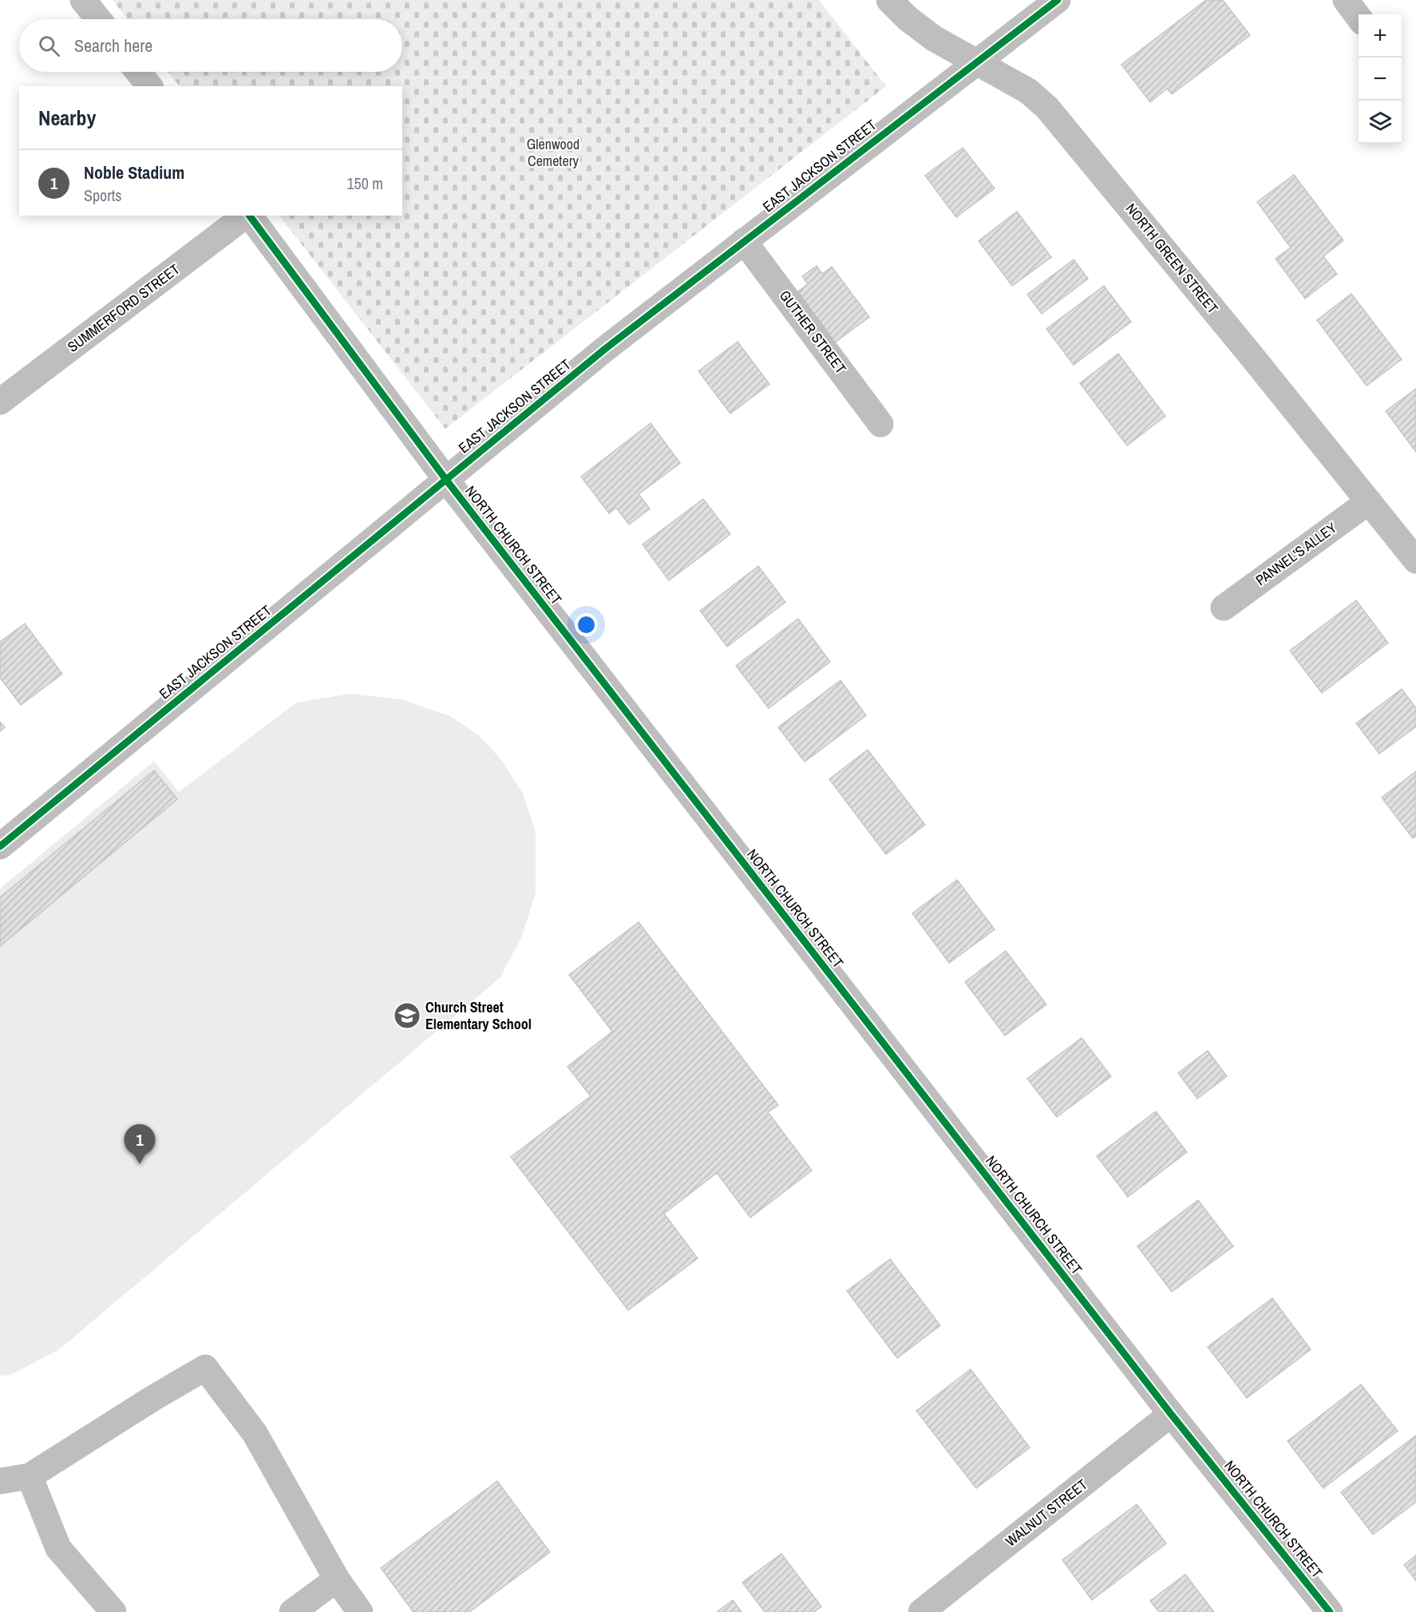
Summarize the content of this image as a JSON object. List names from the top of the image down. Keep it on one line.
{"streets":{"street":["EAST JACKSON STREET","NORTH GREEN STREET","SUMMERFORD STREET","GUTHER STREET","NORTH CHURCH STREET","PANNEL'S ALLEY","WALNUT STREET"]},"crossings":[["EAST JACKSON STREET","NORTH GREEN STREET"],["EAST JACKSON STREET","GUTHER STREET"],["EAST JACKSON STREET","NORTH CHURCH STREET"],["NORTH GREEN STREET","PANNEL'S ALLEY"],["NORTH CHURCH STREET","WALNUT STREET"]],"parks":["Glenwood Cemetery"],"places":{"school or university":["Church Street Elementary School"]},"page":{"map_buttons":["+","−"],"search":"Search here","heading":"Nearby","list":[{"mark":"1","name":"Noble Stadium","note":"Sports","value":"150 m"}],"pins":"1"}}
